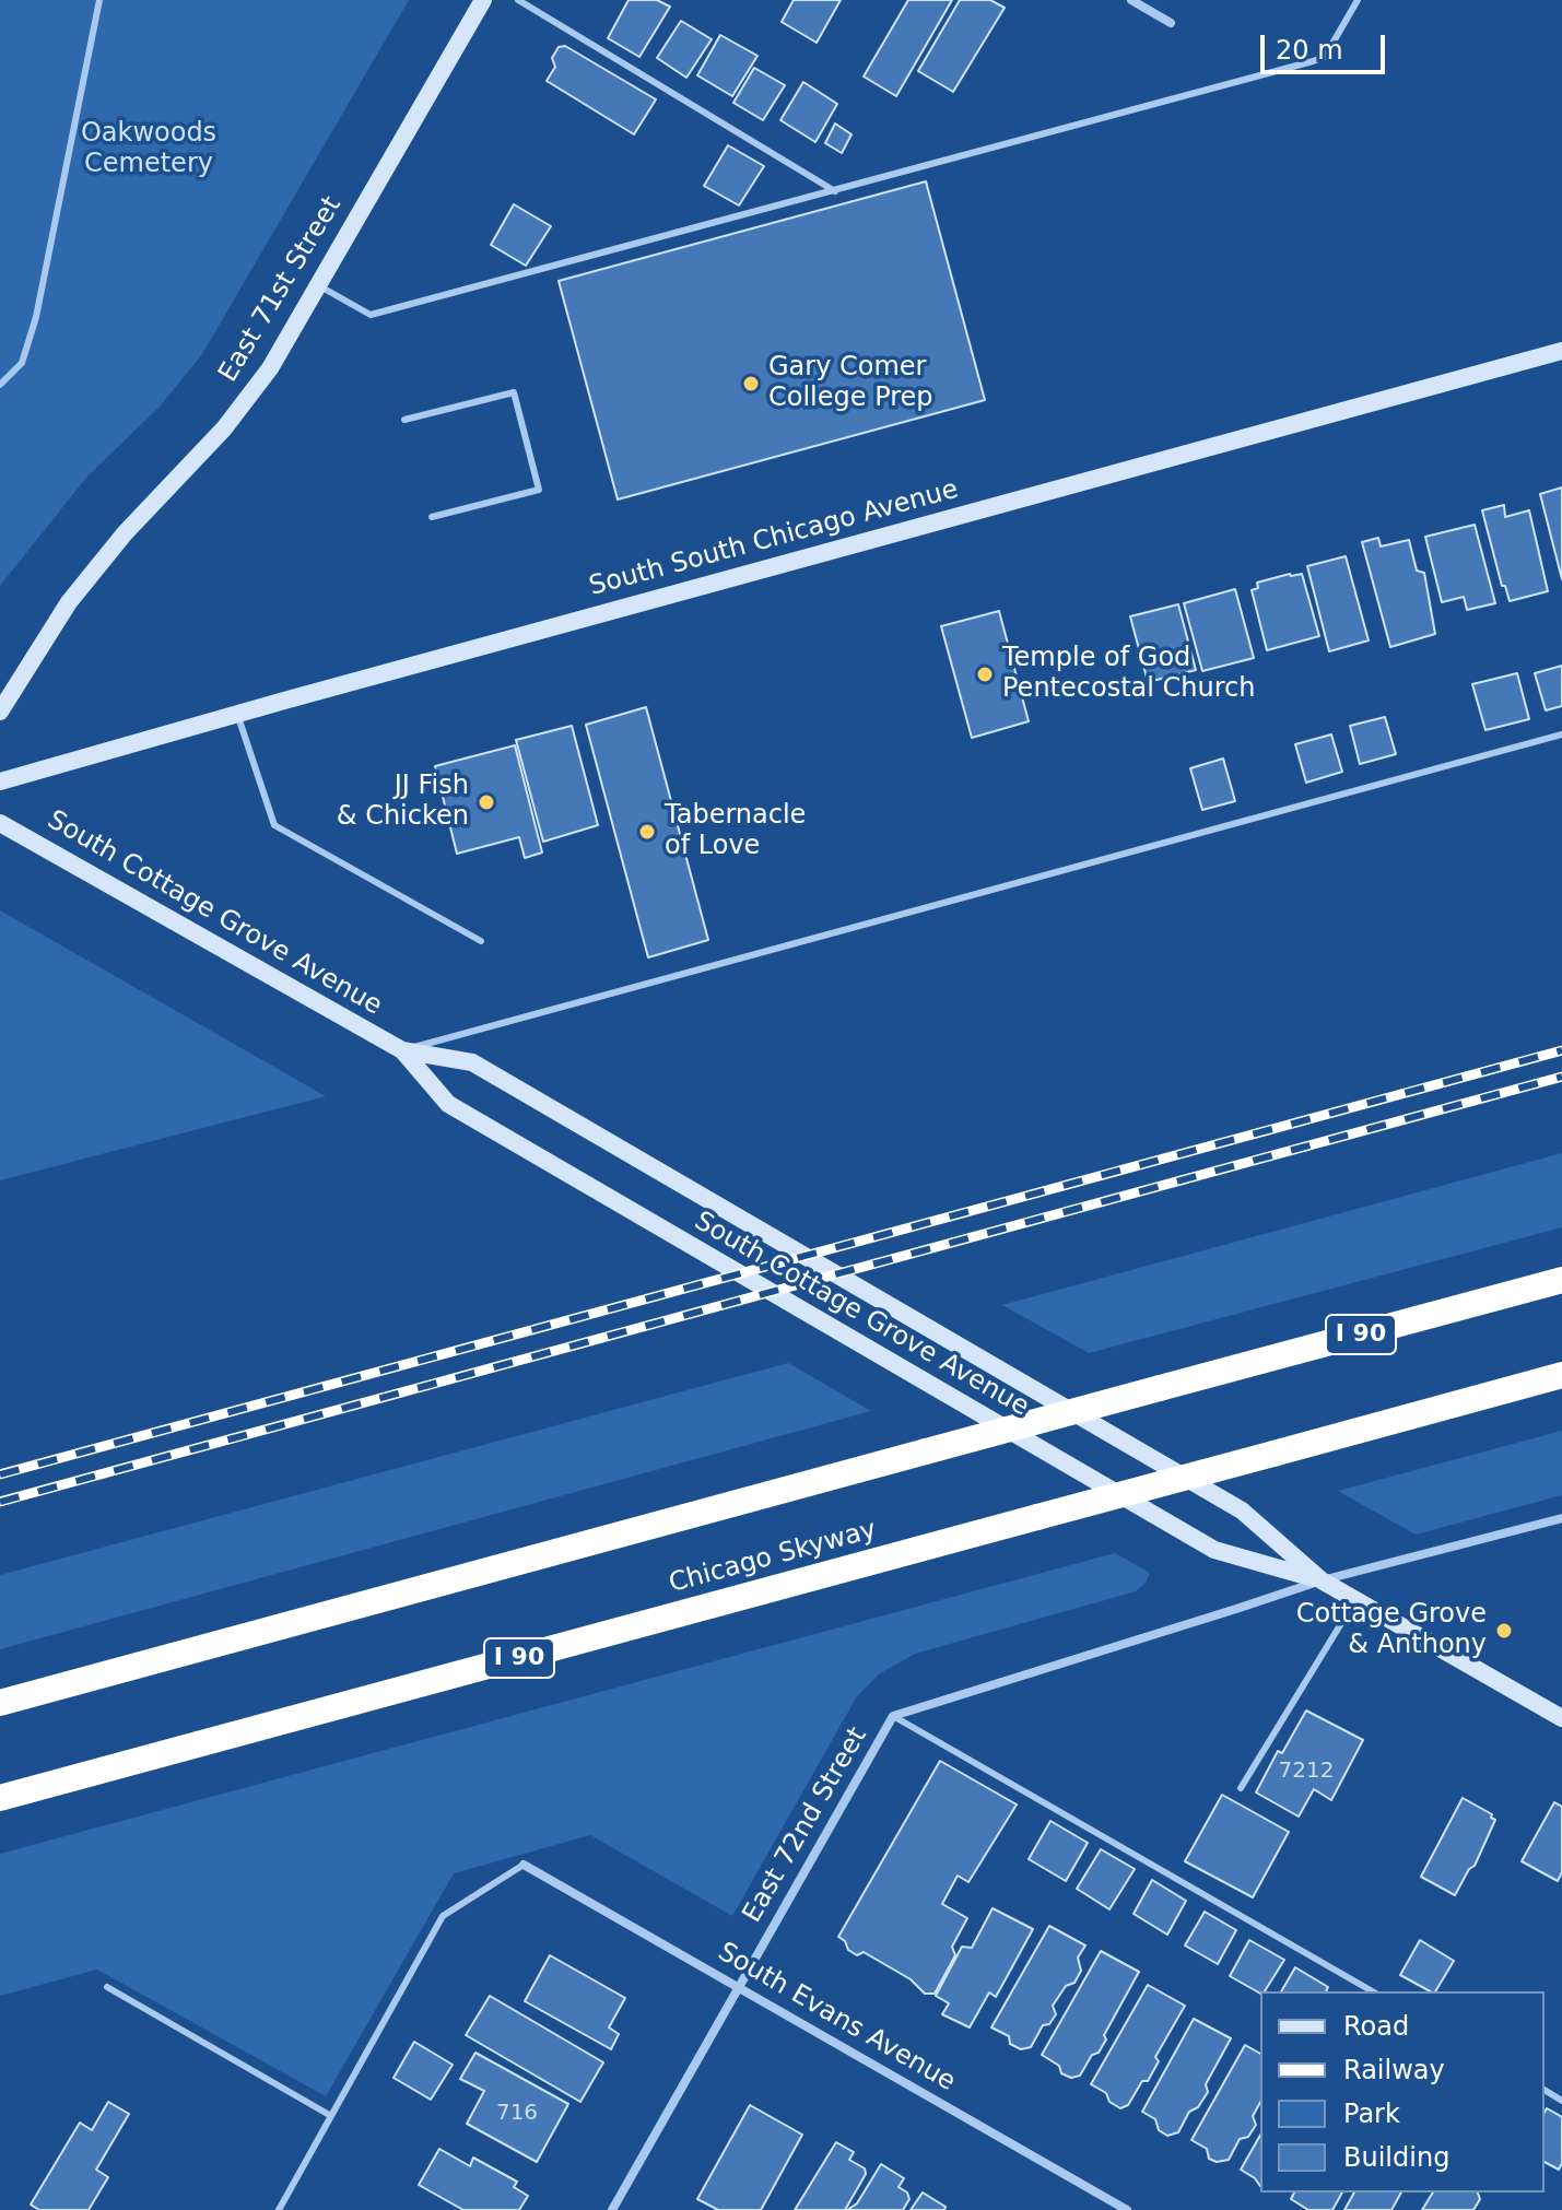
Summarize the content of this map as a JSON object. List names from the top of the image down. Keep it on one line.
{"streets":{"highway":["I 90","Chicago Skyway"],"main road":["East 71st Street","South South Chicago Avenue","South Cottage Grove Avenue"],"street":["East 72nd Street","South Evans Avenue"]},"crossings":[["South Cottage Grove Avenue","East 72nd Street"],["East 72nd Street","South Evans Avenue"]],"parks":["Oakwoods Cemetery"],"places":["Gary Comer College Prep","Temple of God Pentecostal Church","JJ Fish & Chicken","Tabernacle of Love","Cottage Grove & Anthony"],"house_numbers":["7212","716"],"legend":["Road","Railway","Park","Building"],"scale_bar":"20 m"}
